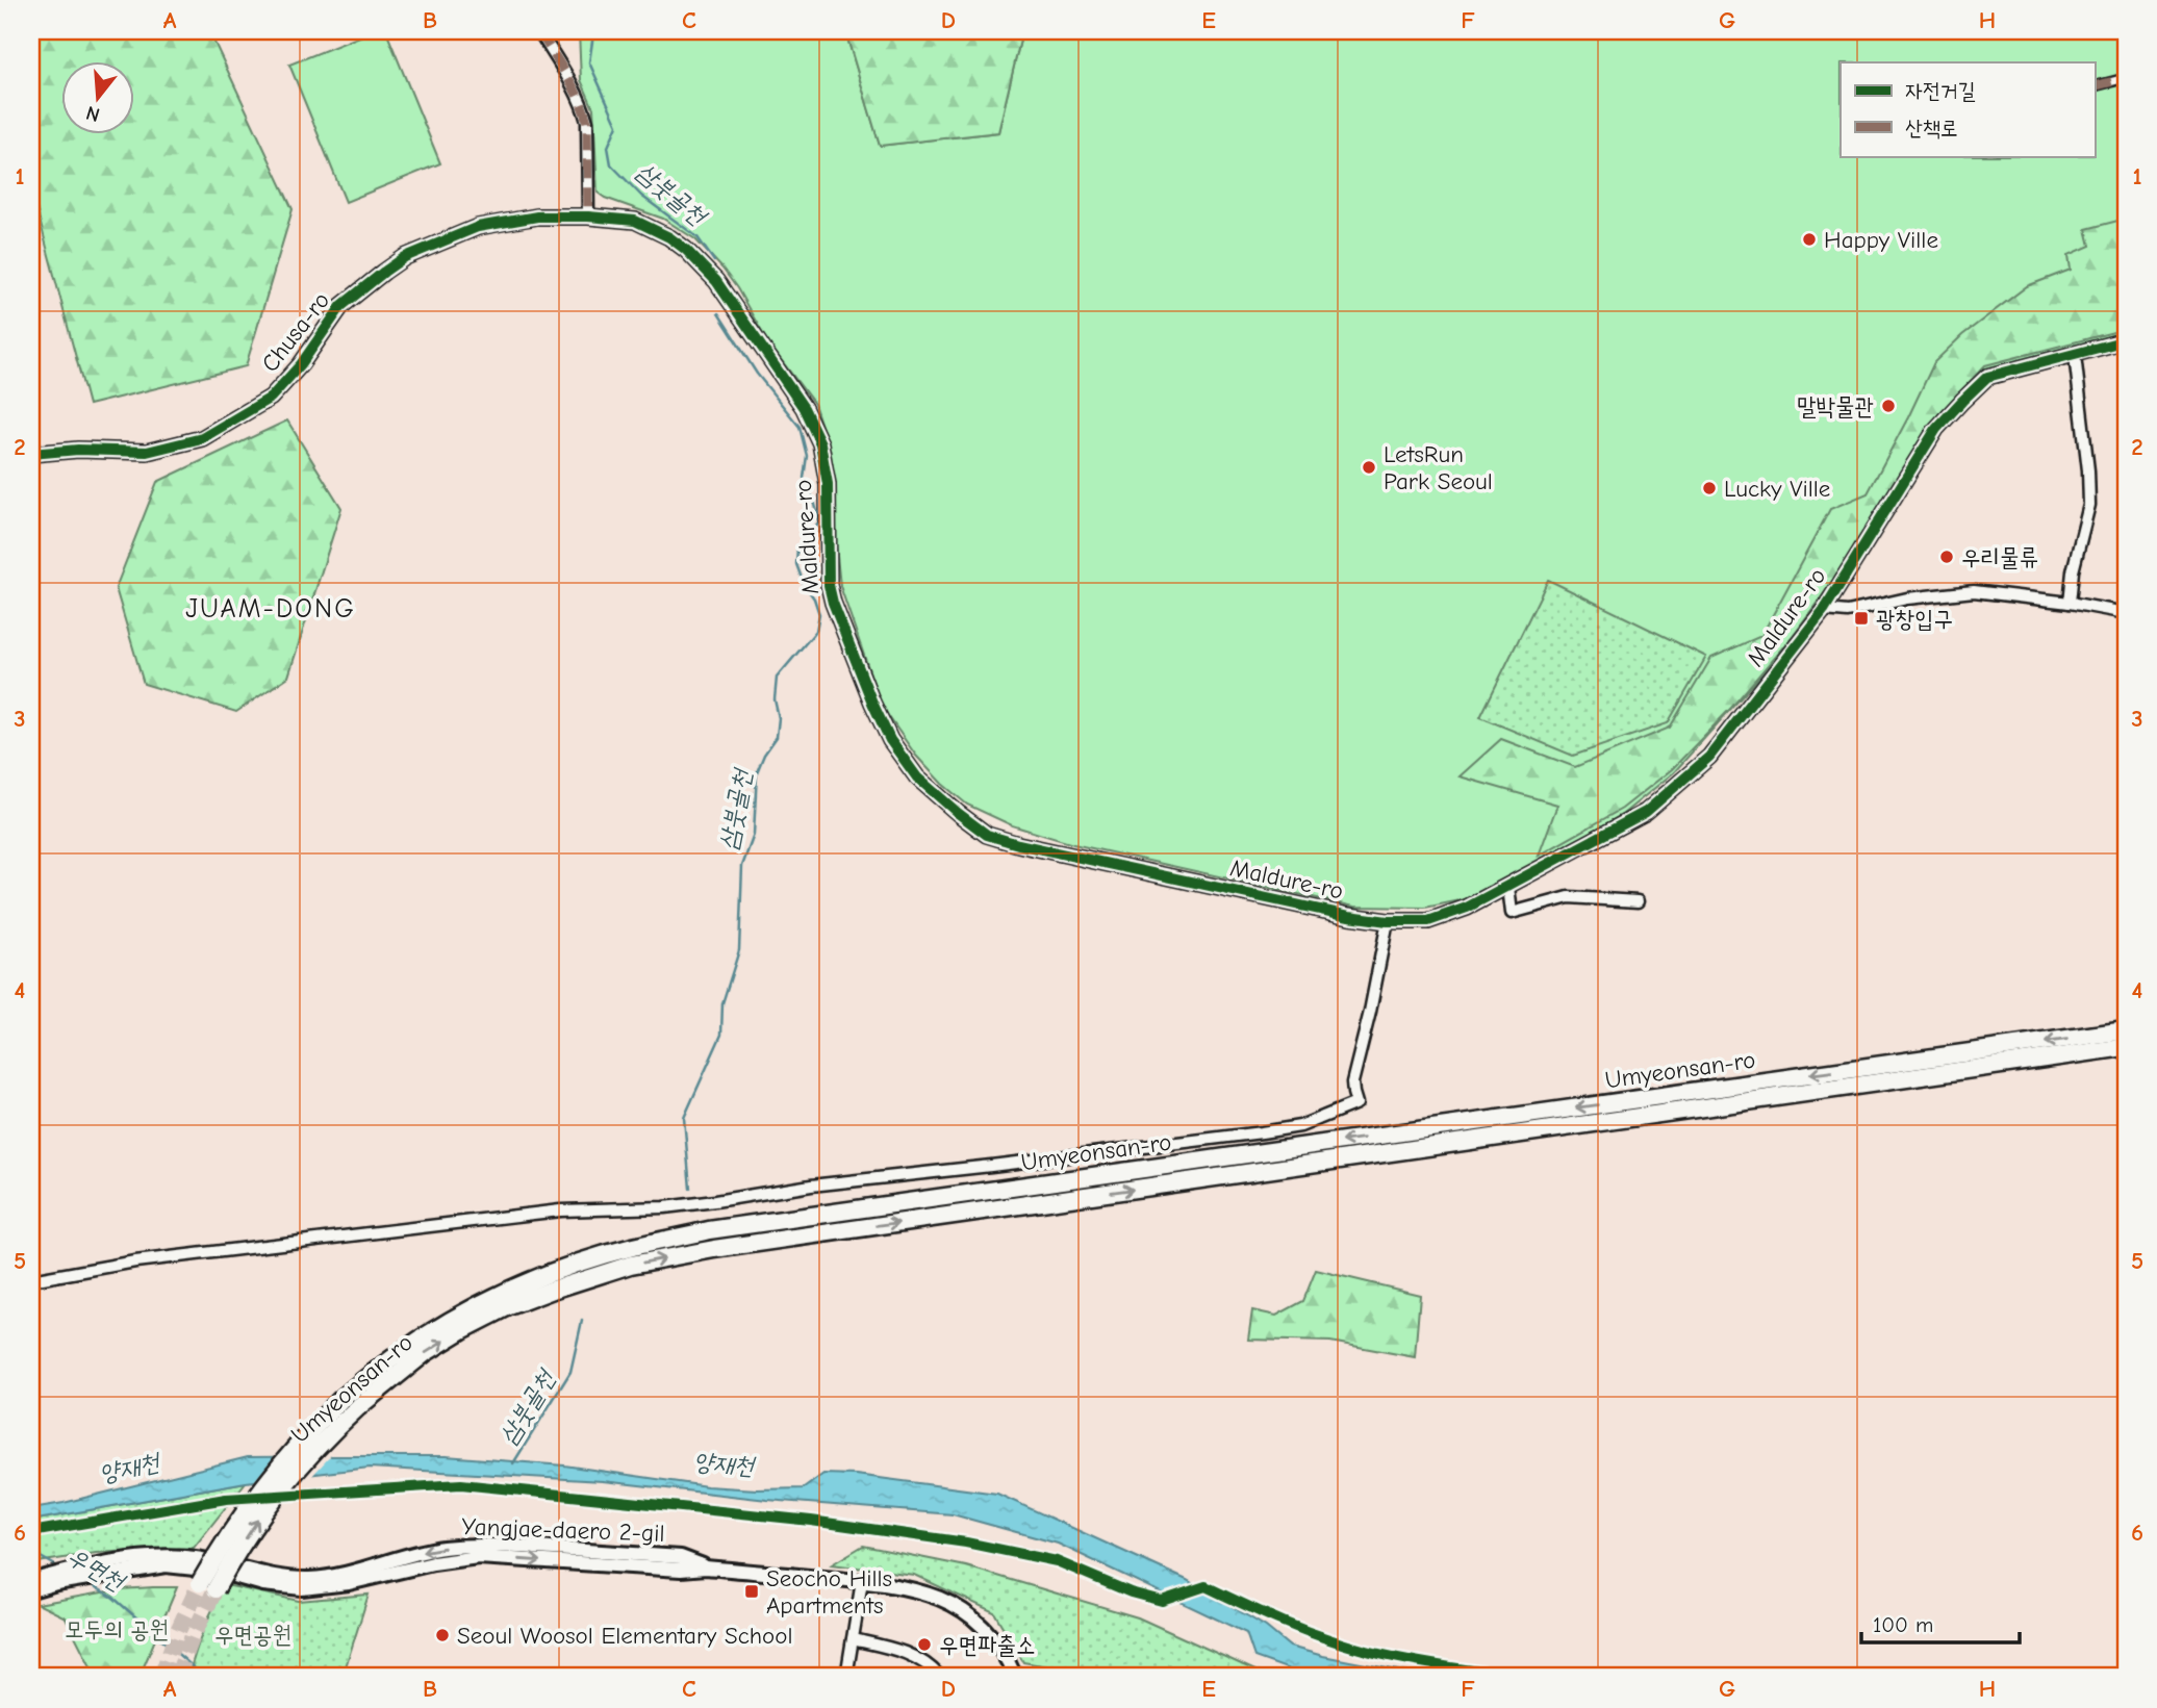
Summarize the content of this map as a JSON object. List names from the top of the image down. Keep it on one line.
{"streets":{"highway":["Umyeonsan-ro"],"street":["Chusa-ro","Maldure-ro","Yangjae-daero 2-gil"]},"crossings":[["Chusa-ro","Maldure-ro"]],"districts":["JUAM-DONG"],"water":["삼붓골천","양재천","우면천"],"parks":["모두의 공원","우면공원"],"places":{"other":["Happy Ville","말박물관","LetsRun Park Seoul","Lucky Ville","우리물류","Seoul Woosol Elementary School","우면파출소"],"transit":["광창입구","Seocho Hills Apartments"]},"legend":["자전거길","산책로"],"scale_bar":"100 m","north":"bottom","grid":{"columns":["A","B","C","D","E","F","G","H"],"rows":["1","2","3","4","5","6"]}}
